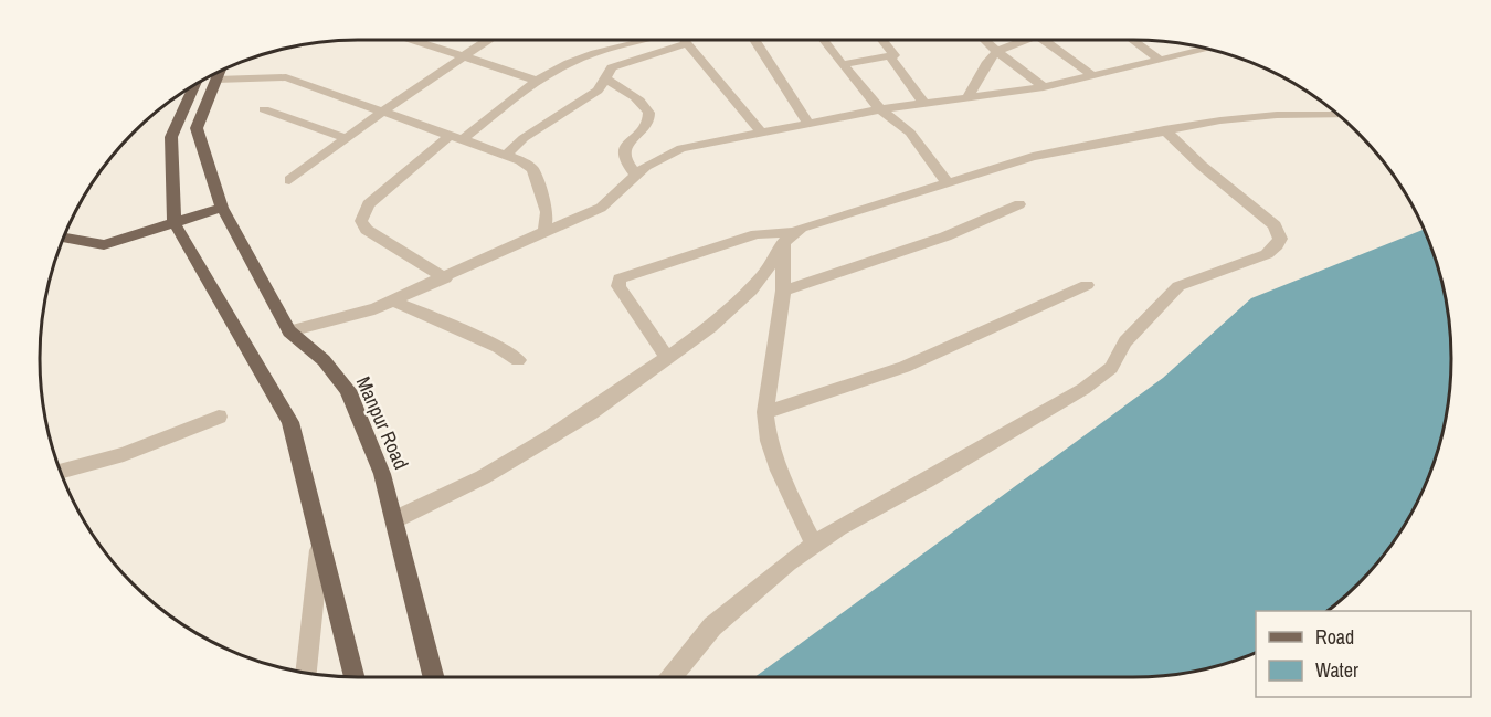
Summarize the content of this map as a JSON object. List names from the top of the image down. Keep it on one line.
{"streets":{"main road":["Manpur Road"]},"legend":["Road","Water"]}
